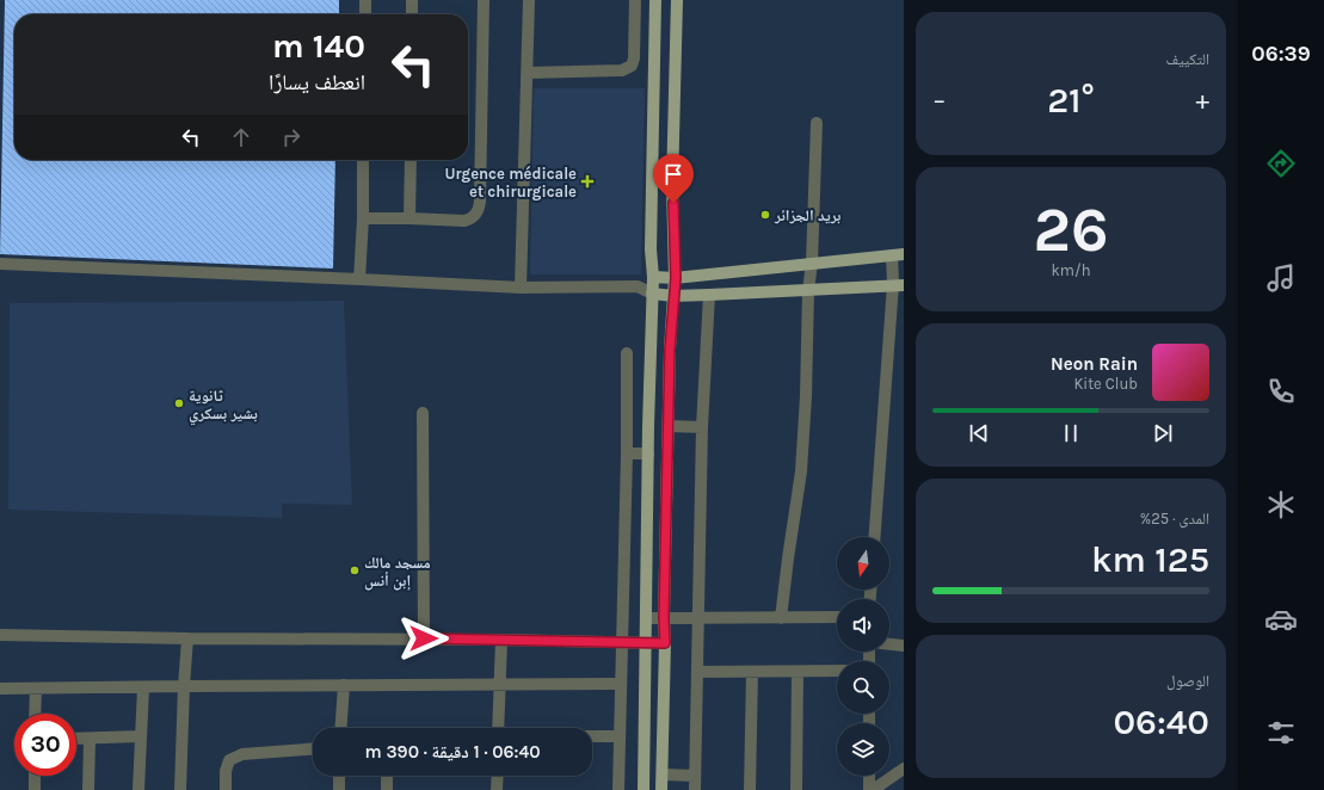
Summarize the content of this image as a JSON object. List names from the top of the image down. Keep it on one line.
{"places":{"health":["Urgence médicale et chirurgicale"],"other":["بريد الجزائر","ثانوية بشير بسكري","مسجد مالك إبن أنس"]},"north":"bottom","page":{"tabs":"06:39","tile":["التكييف",["26","km/h"],["المدى · 25%","125 km"],["الوصول","06:40"]],"turn":["140 m","انعطف يسارًا"],"heat":["−","21°","+"],"song":["Neon Rain","Kite Club"],"limit":"30","trip":"06:40 · 1 دقيقة · 390 m"}}
